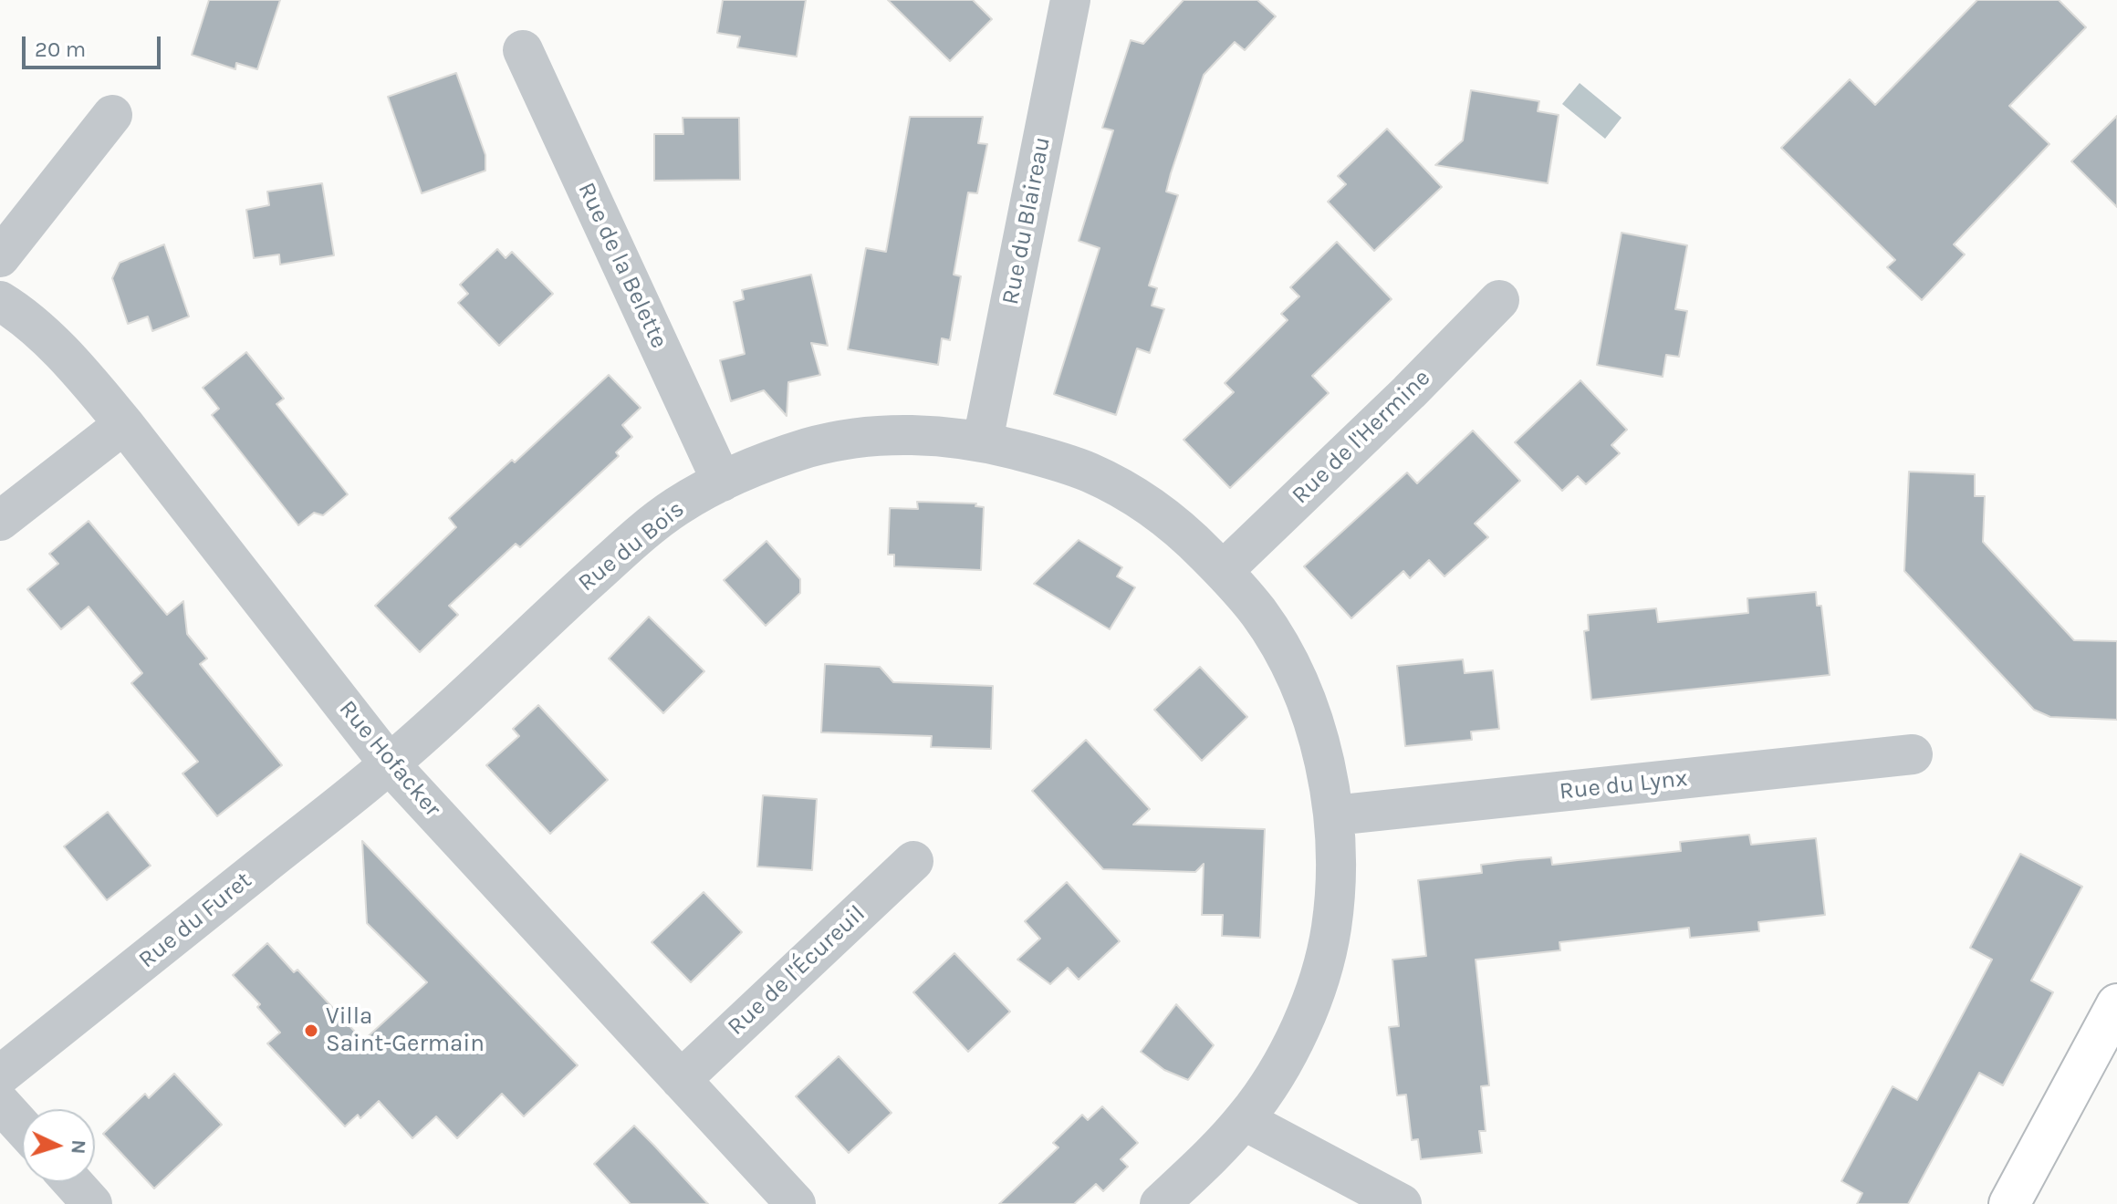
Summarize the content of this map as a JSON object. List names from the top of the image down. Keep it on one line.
{"streets":{"street":["Rue du Blaireau","Rue de la Belette","Rue de l'Hermine","Rue du Bois","Rue Hofacker","Rue du Lynx","Rue du Furet","Rue de l'Écureuil"]},"crossings":[["Rue du Blaireau","Rue du Bois"],["Rue de la Belette","Rue du Bois"],["Rue de l'Hermine","Rue du Bois"],["Rue du Bois","Rue Hofacker"],["Rue du Bois","Rue du Lynx"],["Rue du Bois","Rue du Furet"],["Rue Hofacker","Rue du Furet"],["Rue Hofacker","Rue de l'Écureuil"]],"places":["Villa Saint-Germain"],"scale_bar":"20 m","north":"right"}
